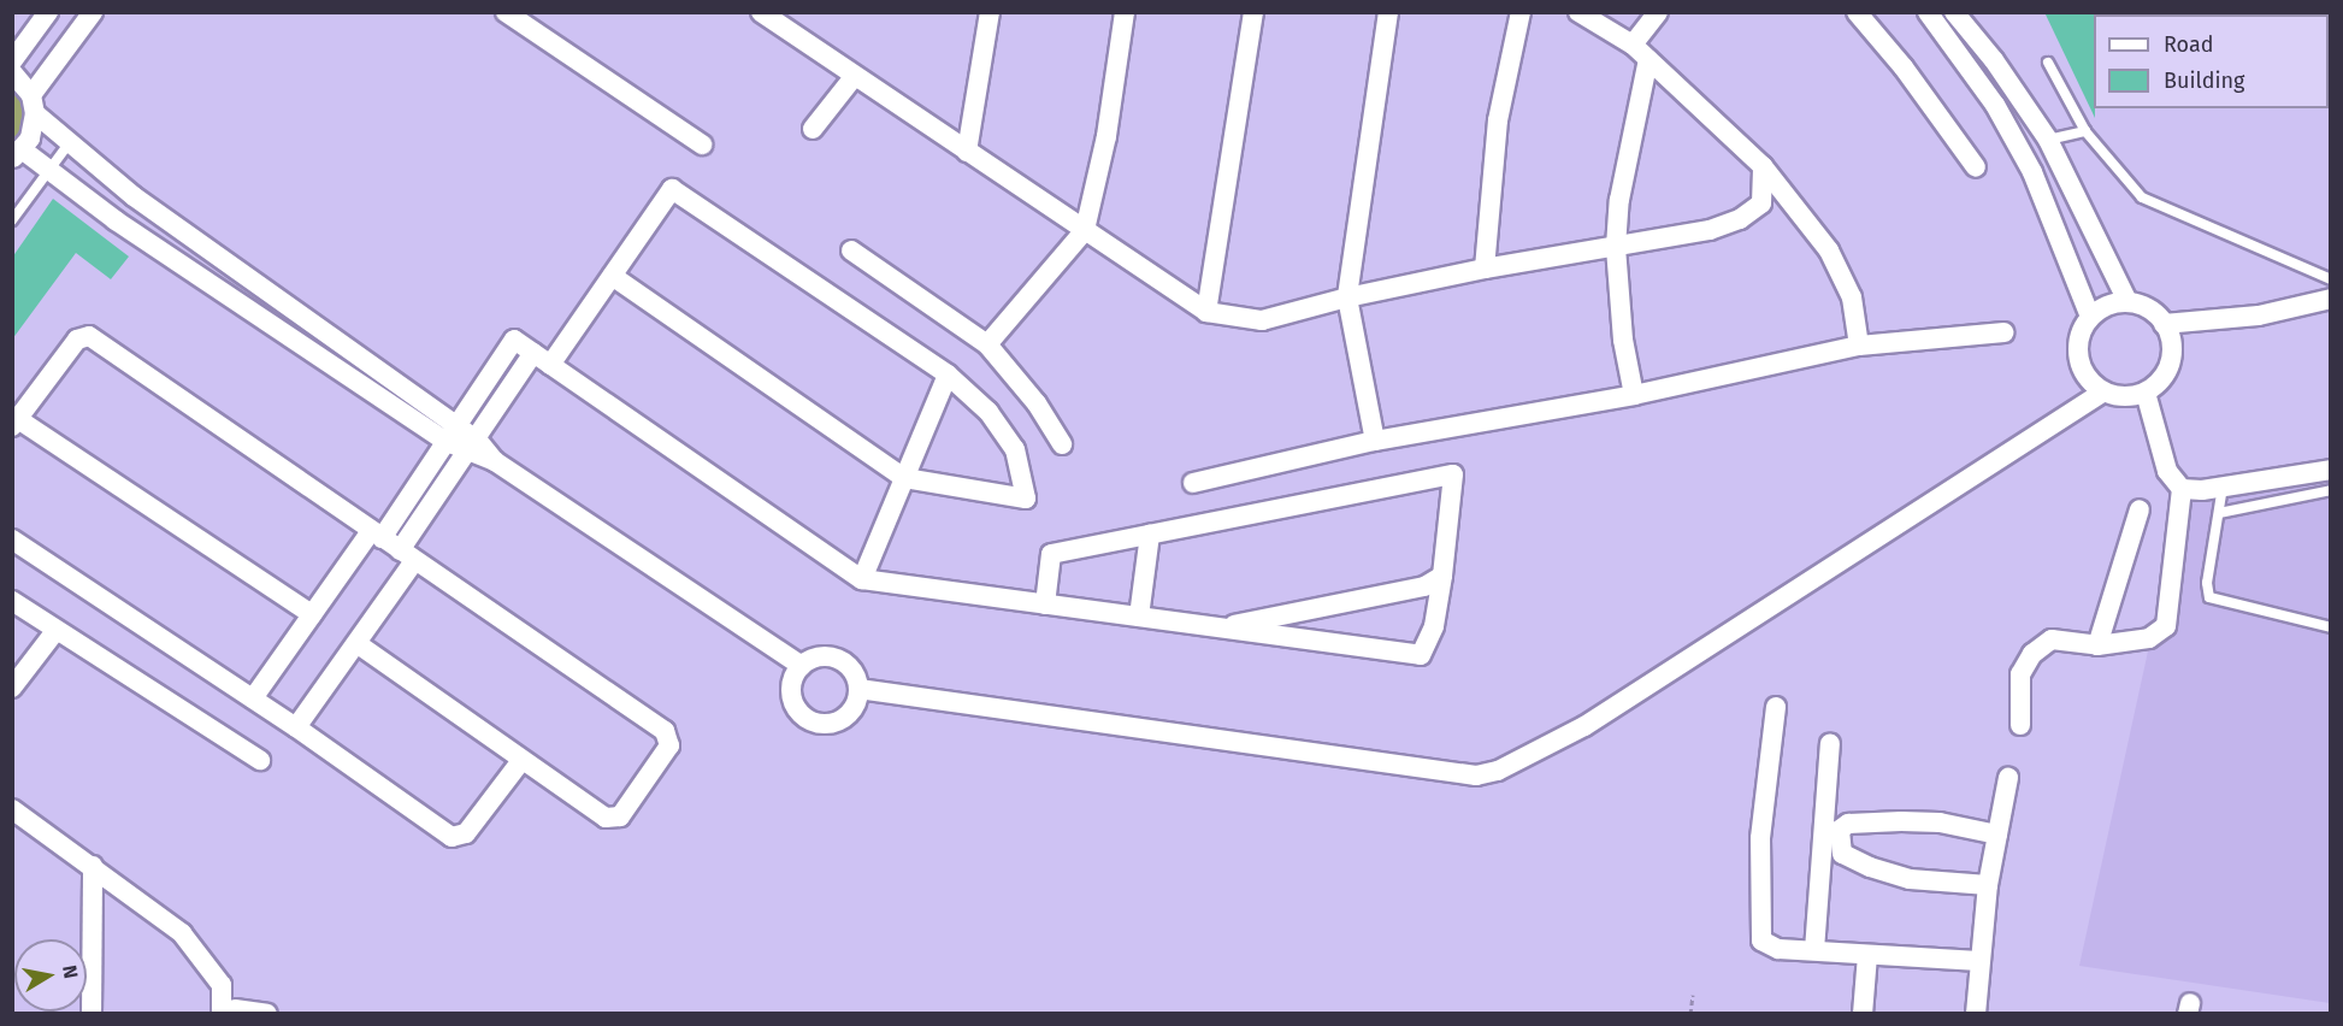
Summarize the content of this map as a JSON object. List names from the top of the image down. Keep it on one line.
{"legend":["Road","Building"],"north":"right"}
